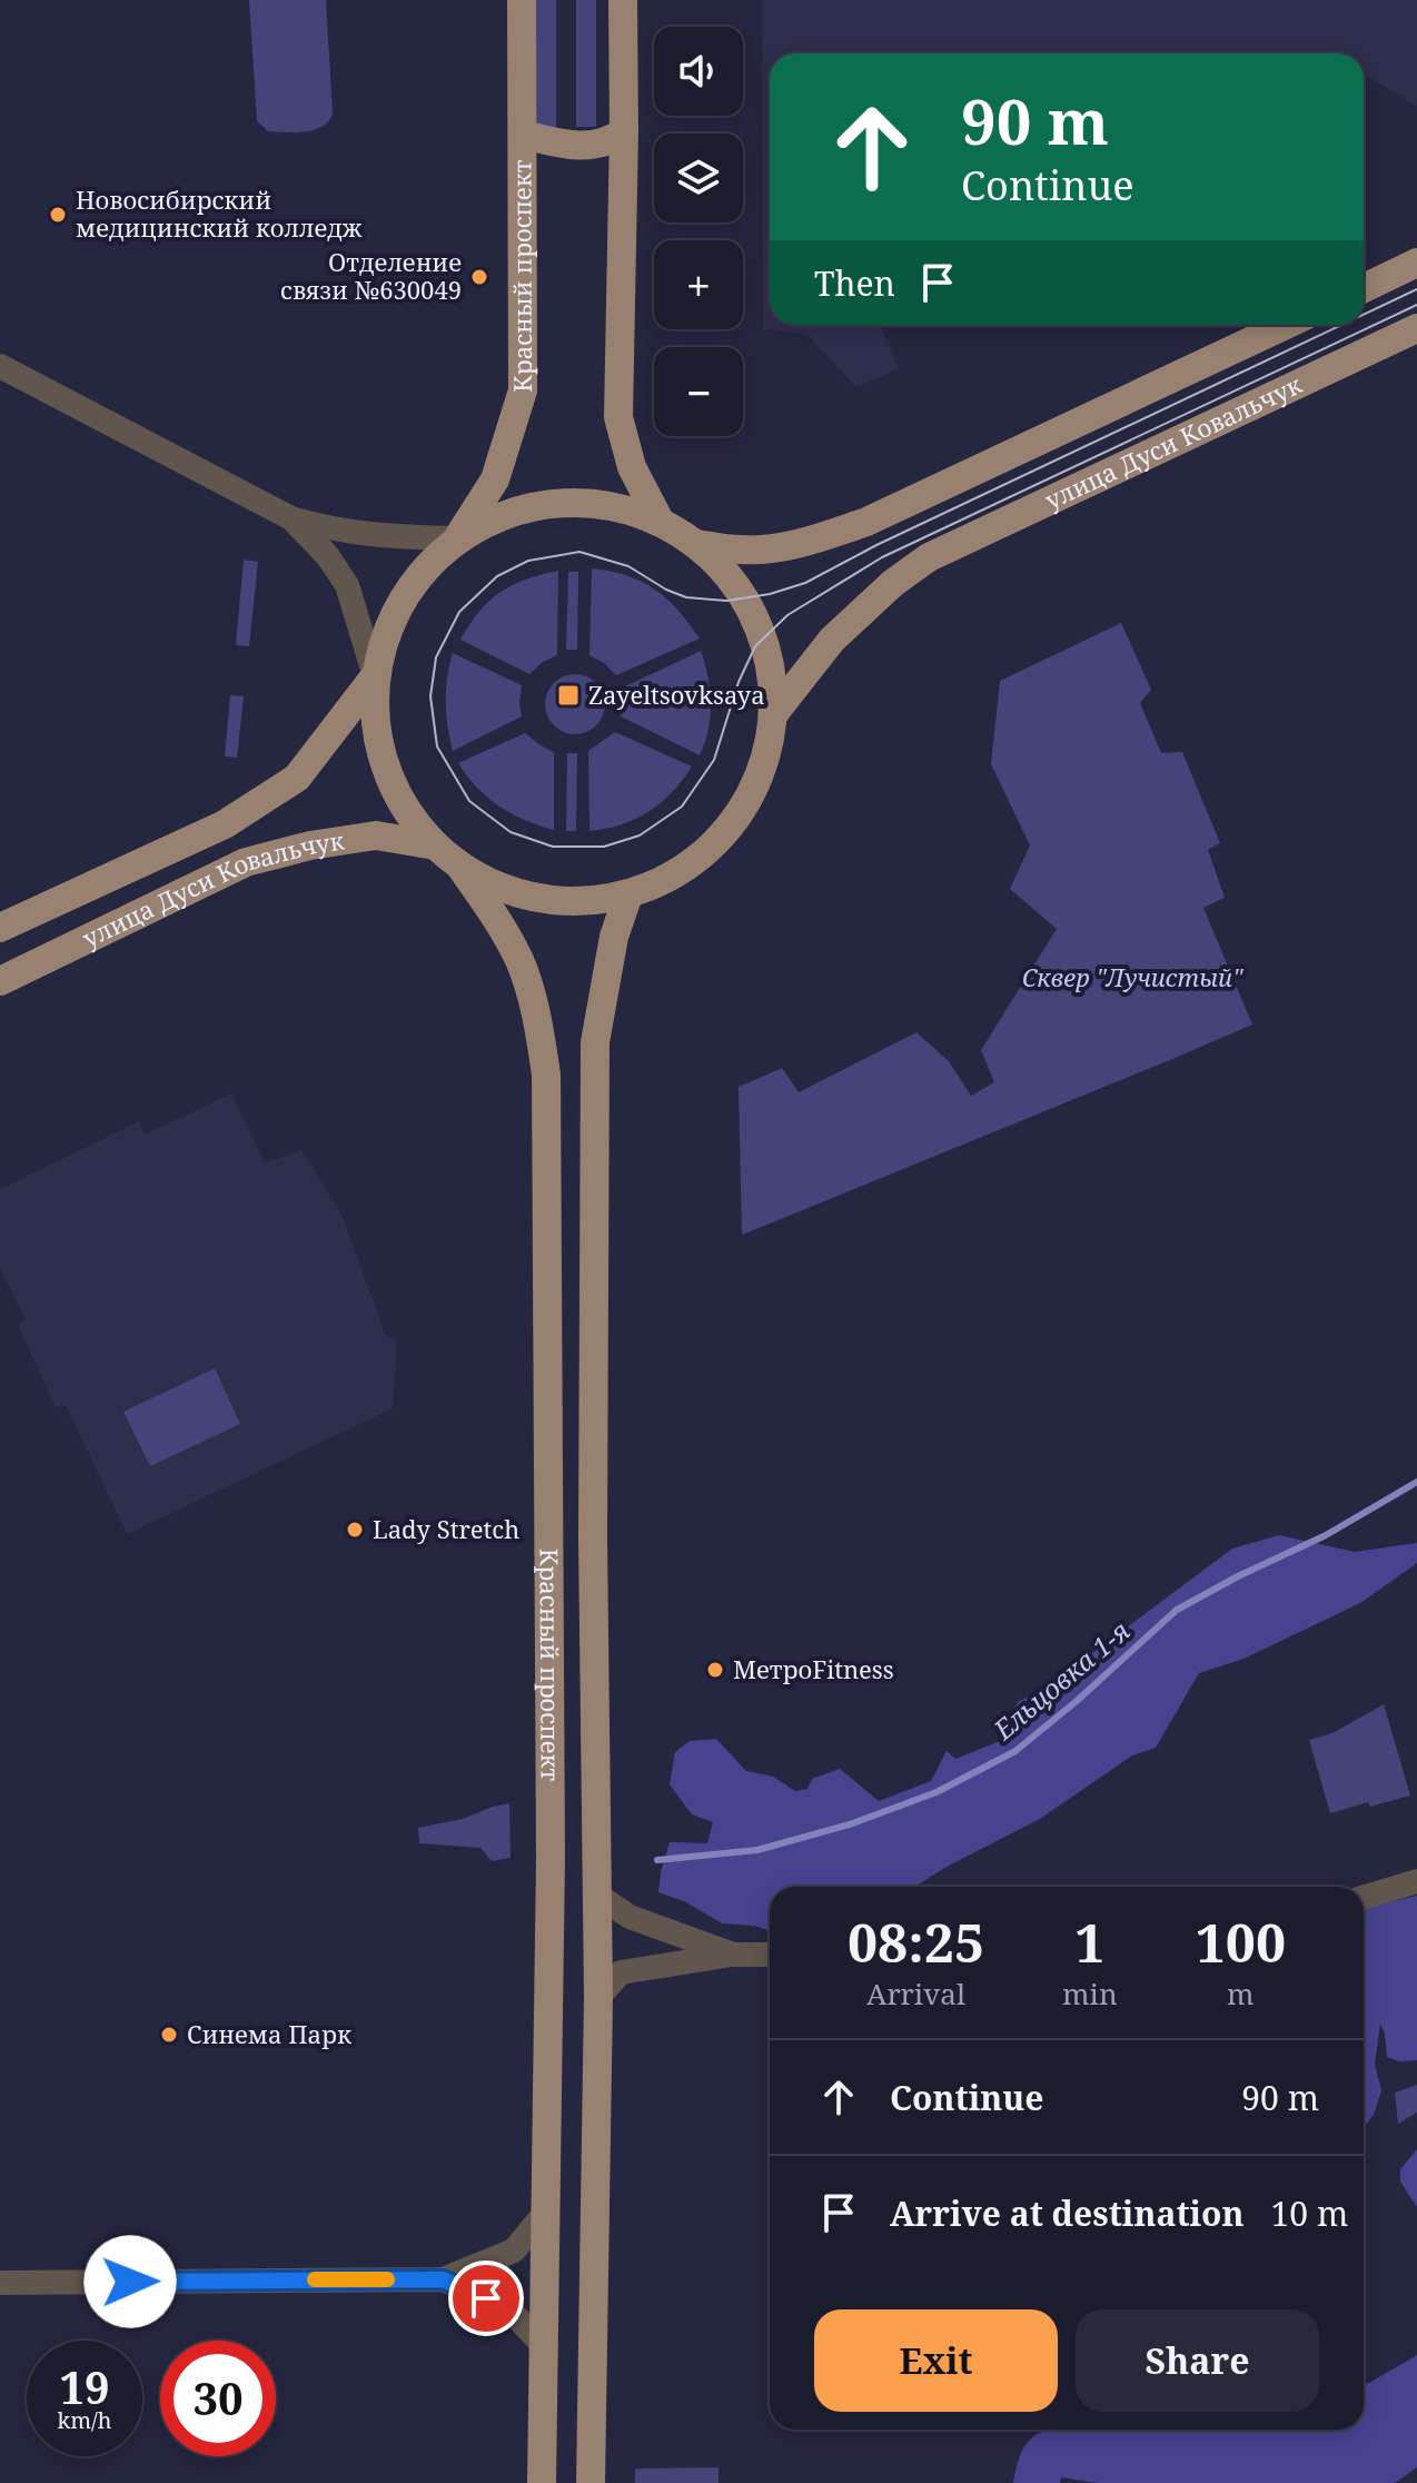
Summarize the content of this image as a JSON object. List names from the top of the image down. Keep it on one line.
{"streets":{"main road":["Красный проспект","улица Дуси Ковальчук"]},"water":["Ельцовка 1-я"],"parks":["Сквер \"Лучистый\""],"places":{"other":["Новосибирский медицинский колледж","Отделение связи №630049","Lady Stretch","МетроFitness","Синема Парк"],"transit":["Zayeltsovksaya"]},"page":{"map_buttons":["+","−"],"turn":["90 m","Continue"],"then":"Then","eta":["08:25","Arrival","1","min","100","m"],"list":[{"name":"Continue","value":"90 m"},{"name":"Arrive at destination","value":"10 m"}],"buttons":["Exit","Share"],"speed":"19 km/h","limit":"30"}}
